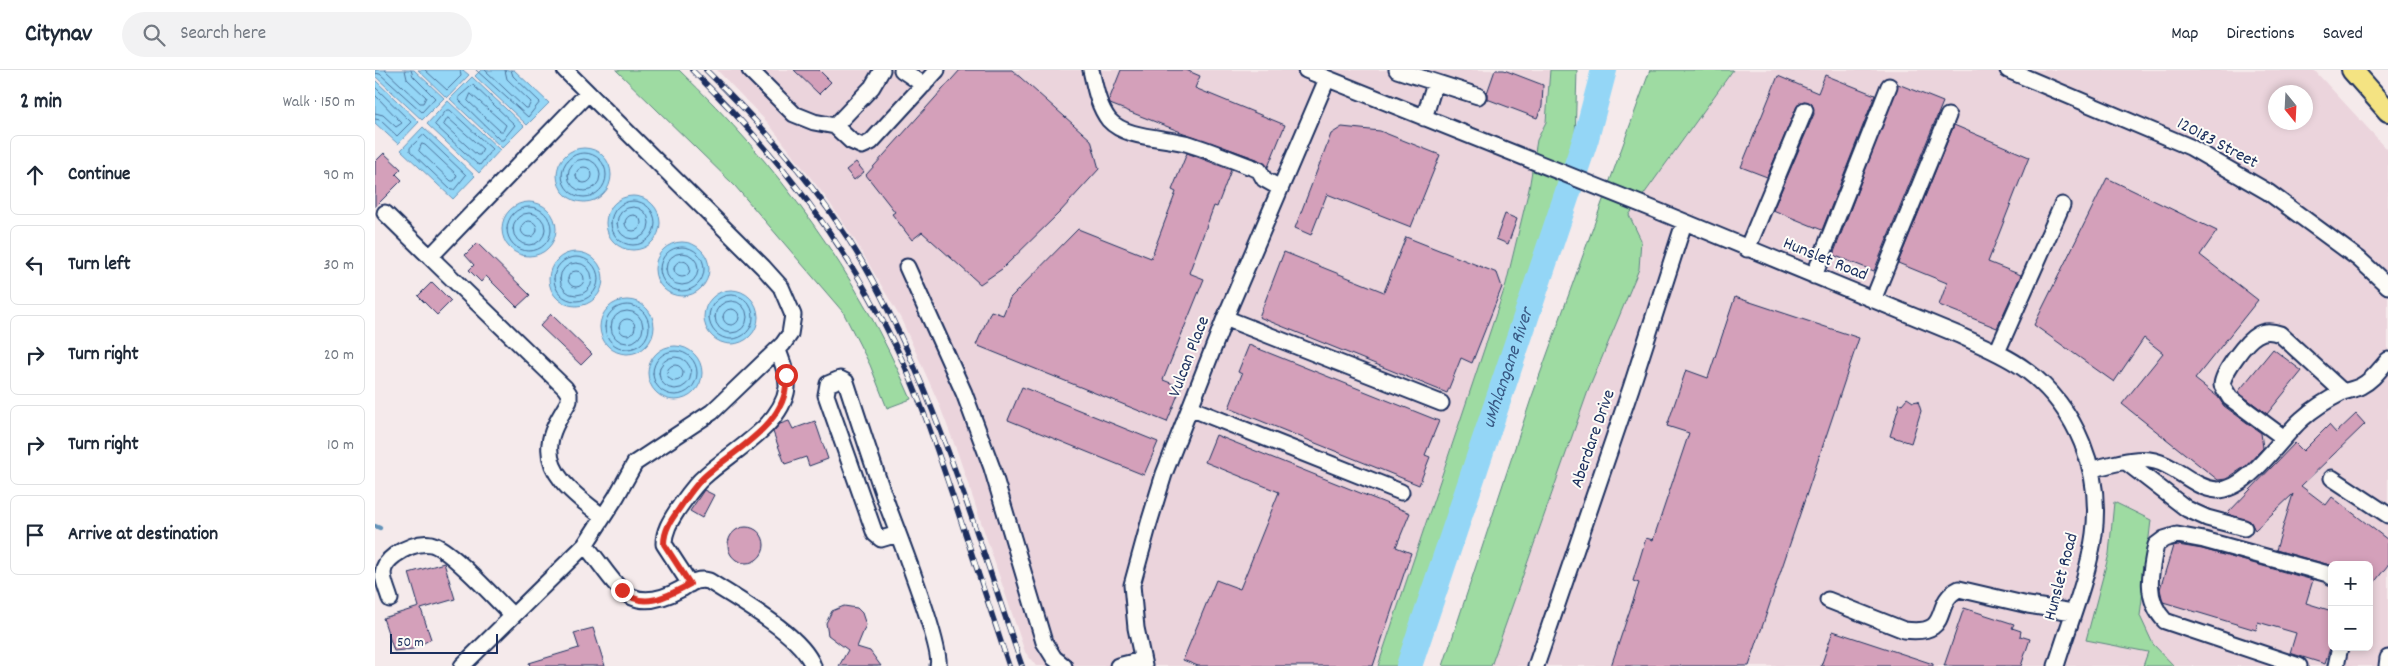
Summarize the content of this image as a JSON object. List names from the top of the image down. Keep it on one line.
{"streets":{"street":["120183 Street","Hunslet Road","Vulcan Place","Aberdare Drive"]},"crossings":[["Hunslet Road","Vulcan Place"],["Hunslet Road","Aberdare Drive"]],"water":["uMhlangane River"],"scale_bar":"50 m","north":"bottom","page":{"header":"Citynav","search":"Search here","nav":["Map","Directions","Saved"],"heading":["2 min","Walk · 150 m"],"list":[["Continue","90 m"],["Turn left","30 m"],["Turn right","20 m"],["Turn right","10 m"],"Arrive at destination"],"map_buttons":["+","−"],"scale":"50 m"}}
